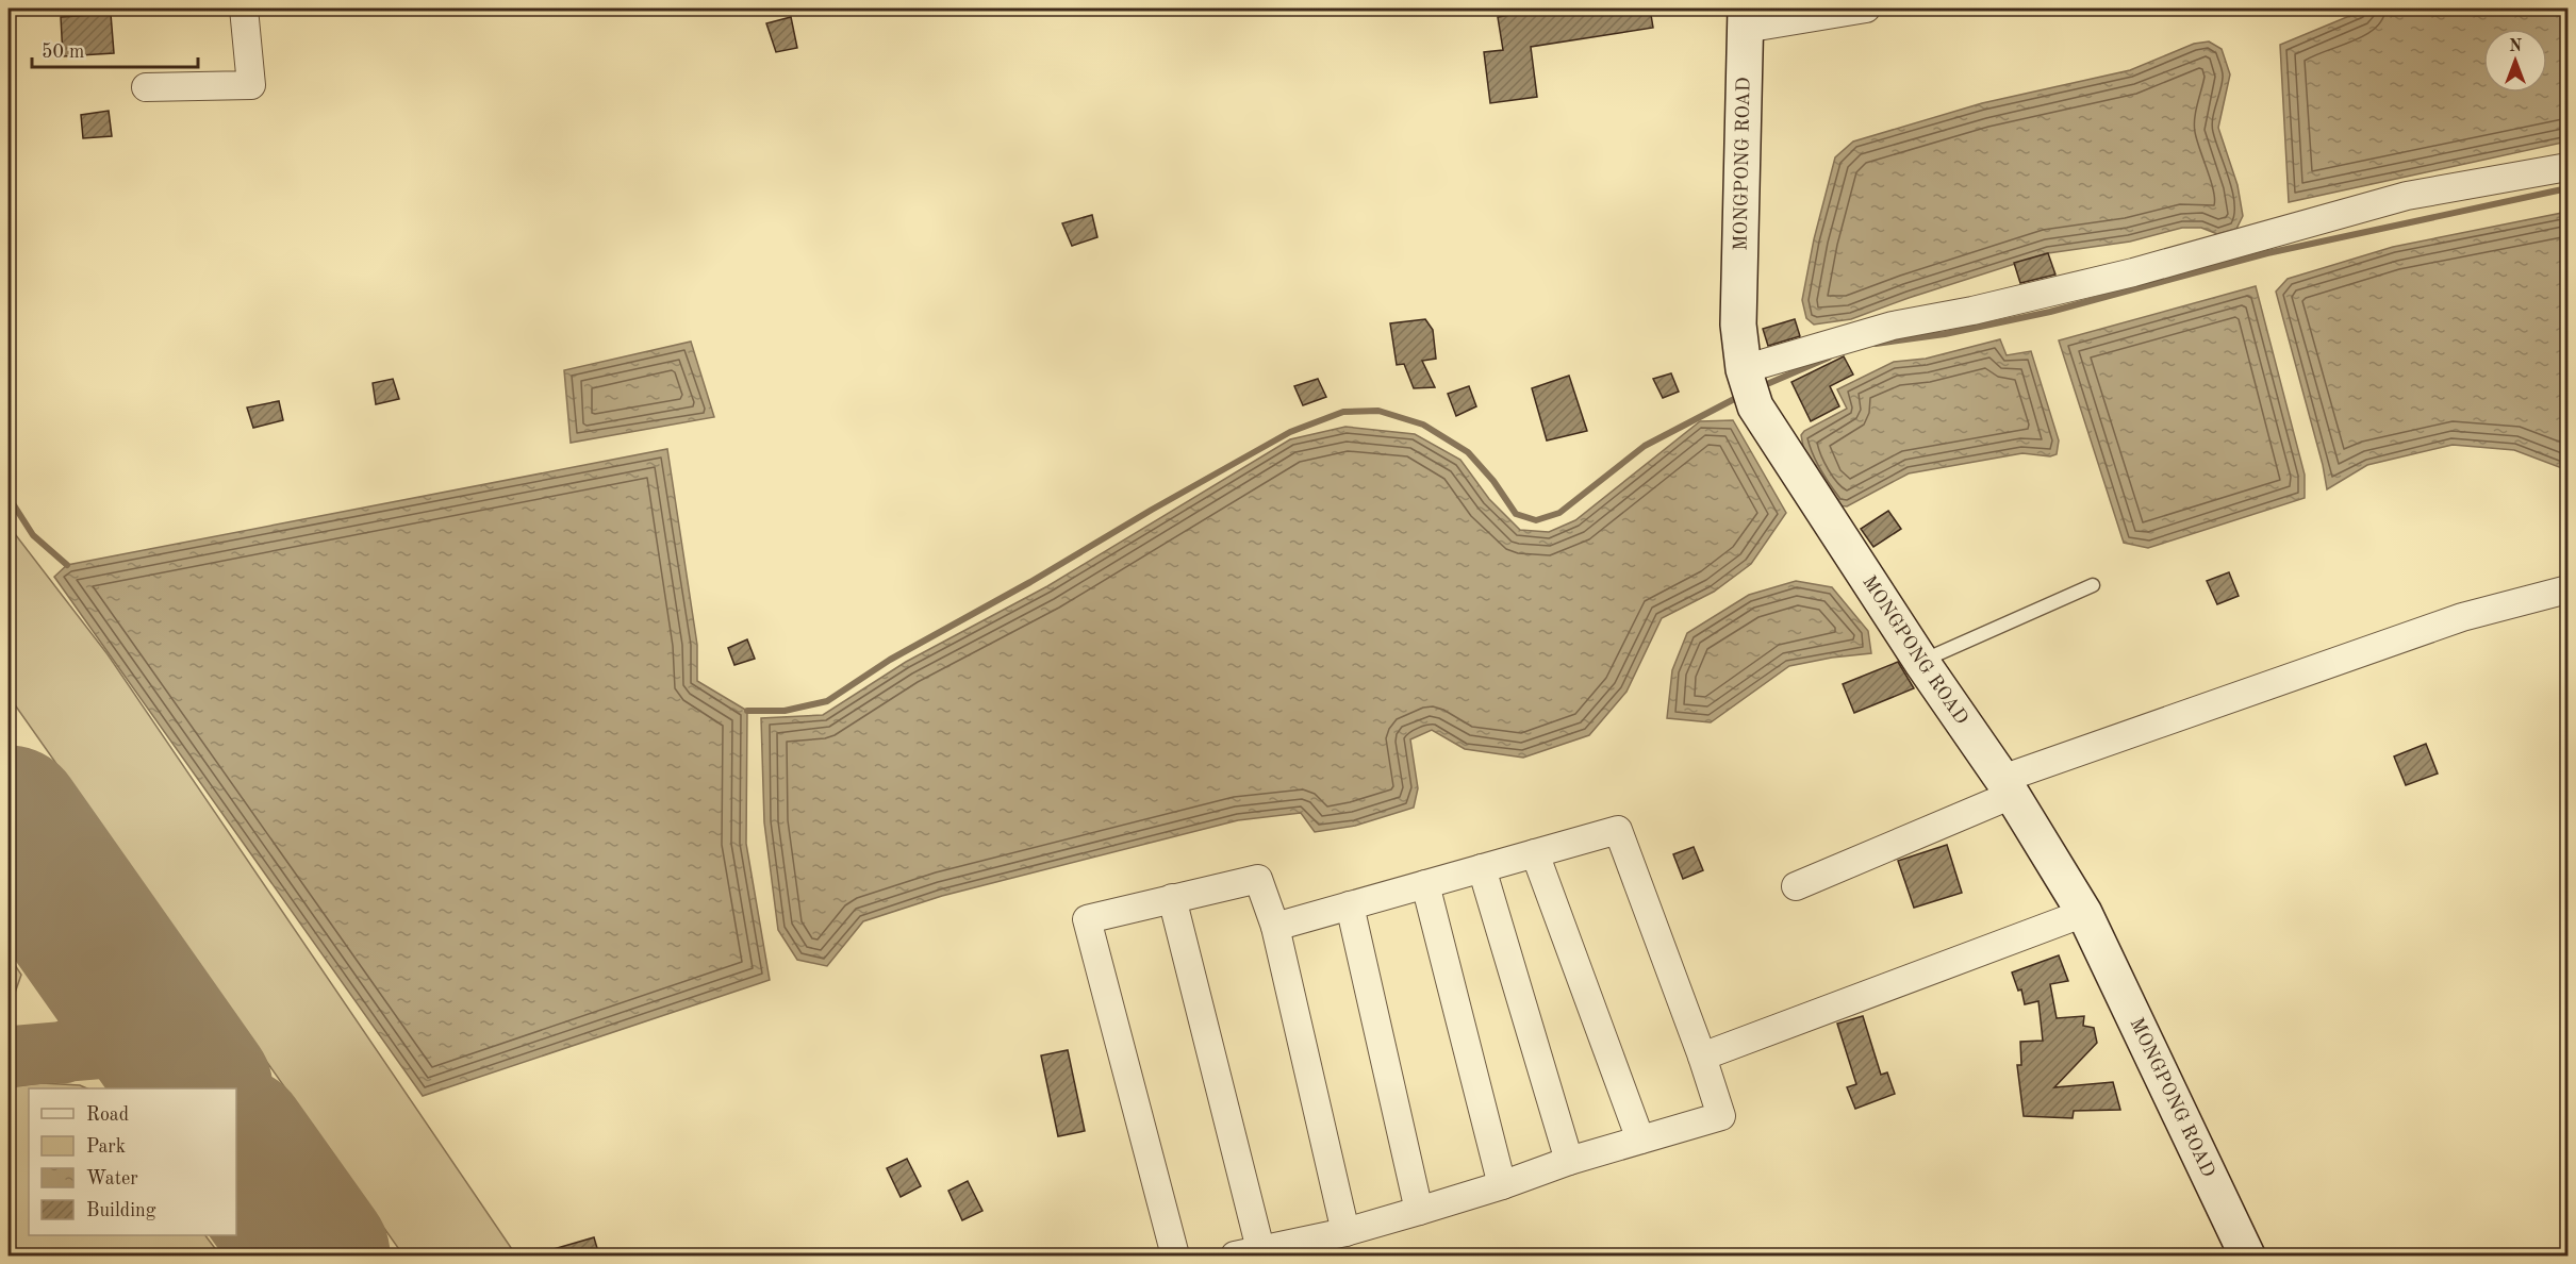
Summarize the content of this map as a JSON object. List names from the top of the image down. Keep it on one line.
{"streets":{"main road":["MONGPONG ROAD"]},"legend":["Road","Park","Water","Building"],"scale_bar":"50 m","north":"top"}
